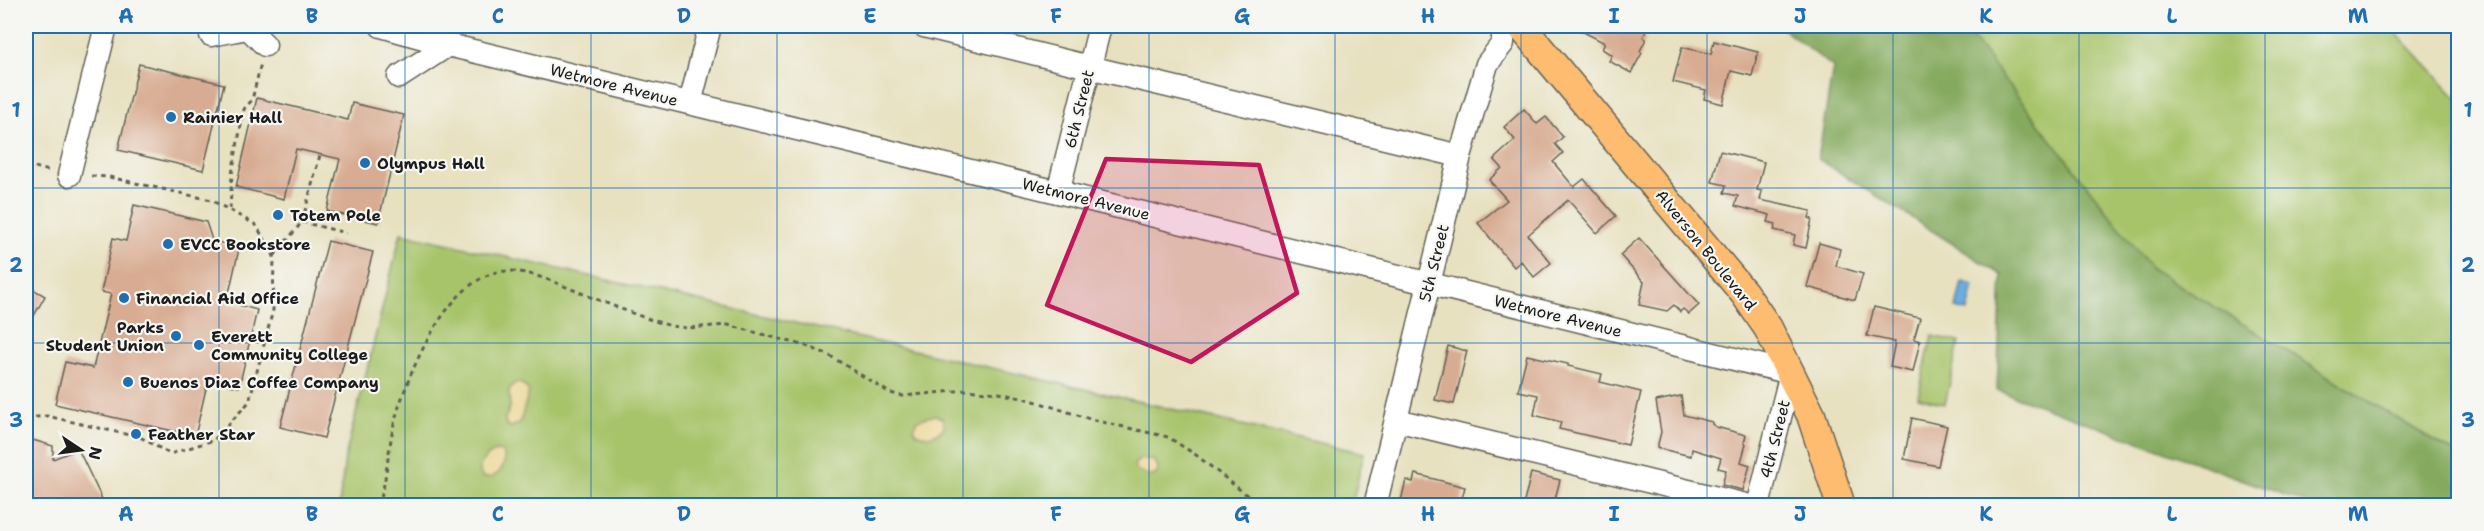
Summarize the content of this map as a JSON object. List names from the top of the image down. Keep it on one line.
{"streets":{"main road":["Alverson Boulevard"],"street":["Wetmore Avenue","6th Street","5th Street","4th Street"]},"crossings":[["Wetmore Avenue","6th Street"],["Wetmore Avenue","Alverson Boulevard"],["Wetmore Avenue","5th Street"],["Wetmore Avenue","4th Street"],["Alverson Boulevard","4th Street"]],"places":["Rainier Hall","Olympus Hall","Totem Pole","EVCC Bookstore","Financial Aid Office","Parks Student Union","Everett Community College","Buenos Diaz Coffee Company","Feather Star"],"north":"right","grid":{"columns":["A","B","C","D","E","F","G","H","I","J","K","L","M"],"rows":["1","2","3"]}}
